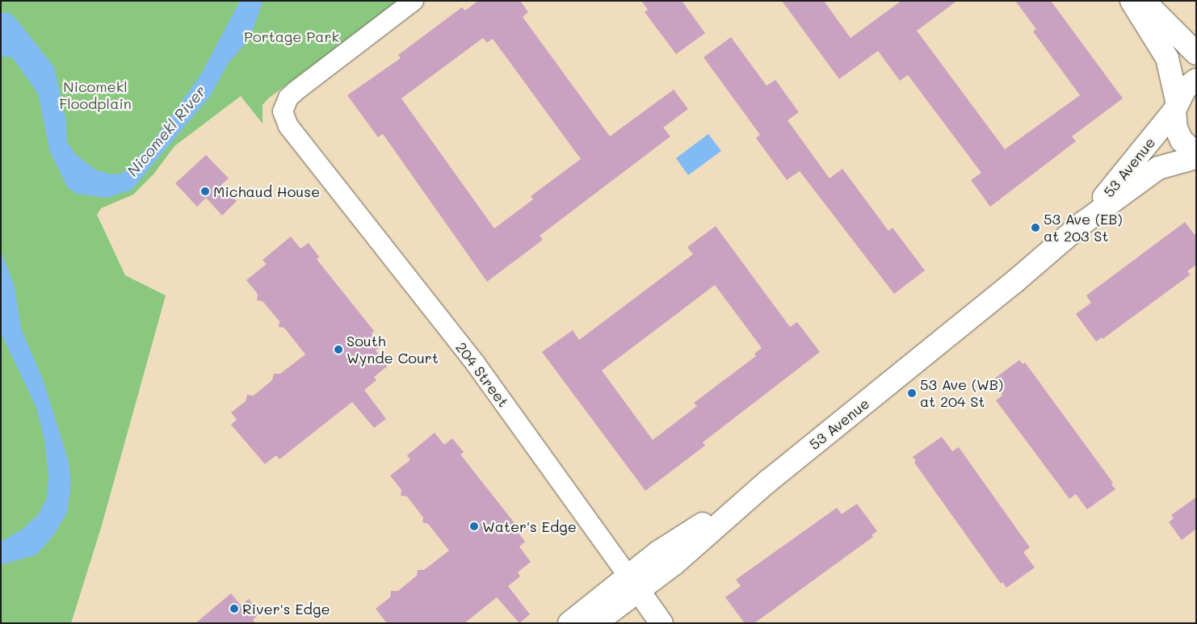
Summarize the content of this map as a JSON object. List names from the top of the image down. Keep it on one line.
{"streets":{"street":["53 Avenue","204 Street"]},"crossings":[["53 Avenue","204 Street"]],"water":["Nicomekl River"],"parks":["Portage Park","Nicomekl Floodplain"],"places":["Michaud House","53 Ave (EB) at 203 St","South Wynde Court","53 Ave (WB) at 204 St","Water's Edge","River's Edge"]}
